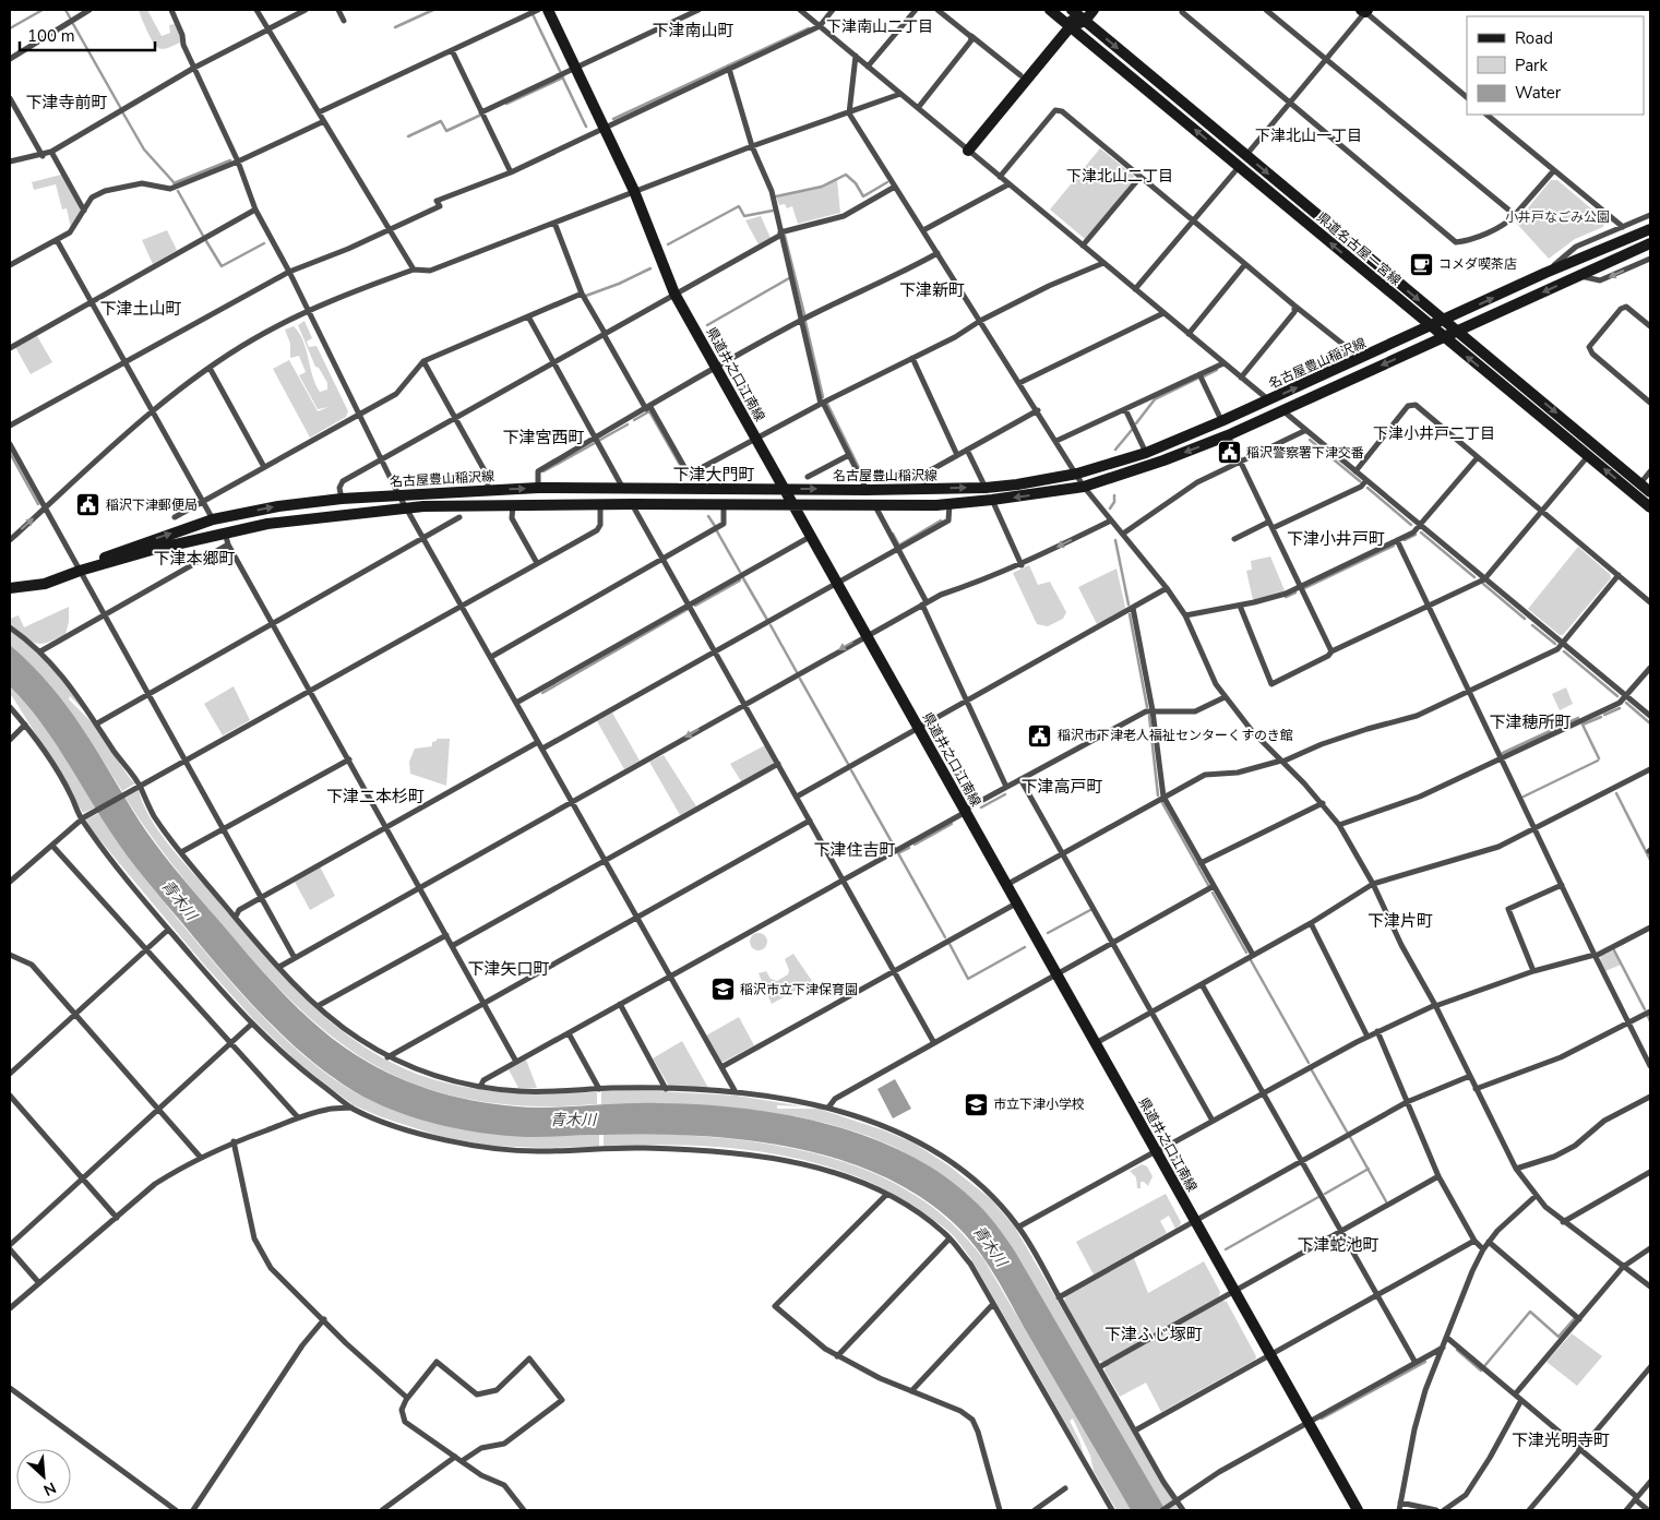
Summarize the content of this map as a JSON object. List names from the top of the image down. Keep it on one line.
{"streets":{"main road":["県道名古屋一宮線","名古屋豊山稲沢線","県道井之口江南線"]},"crossings":[["県道名古屋一宮線","名古屋豊山稲沢線"],["名古屋豊山稲沢線","県道井之口江南線"]],"districts":["下津南山二丁目","下津南山町","下津寺前町","下津北山一丁目","下津北山二丁目","下津新町","下津土山町","下津小井戸二丁目","下津宮西町","下津大門町","下津小井戸町","下津本郷町","下津穂所町","下津高戸町","下津二本杉町","下津住吉町","下津片町","下津矢口町","下津蛇池町","下津ふじ塚町","下津光明寺町"],"water":["青木川"],"parks":["小井戸なごみ公園"],"places":{"cafe":["コメダ喫茶店"],"public building":["稲沢警察署下津交番","稲沢下津郵便局","稲沢市下津老人福祉センターくすのき館"],"school or university":["稲沢市立下津保育園","市立下津小学校"]},"legend":["Road","Park","Water"],"scale_bar":"100 m","north":"bottom right"}
